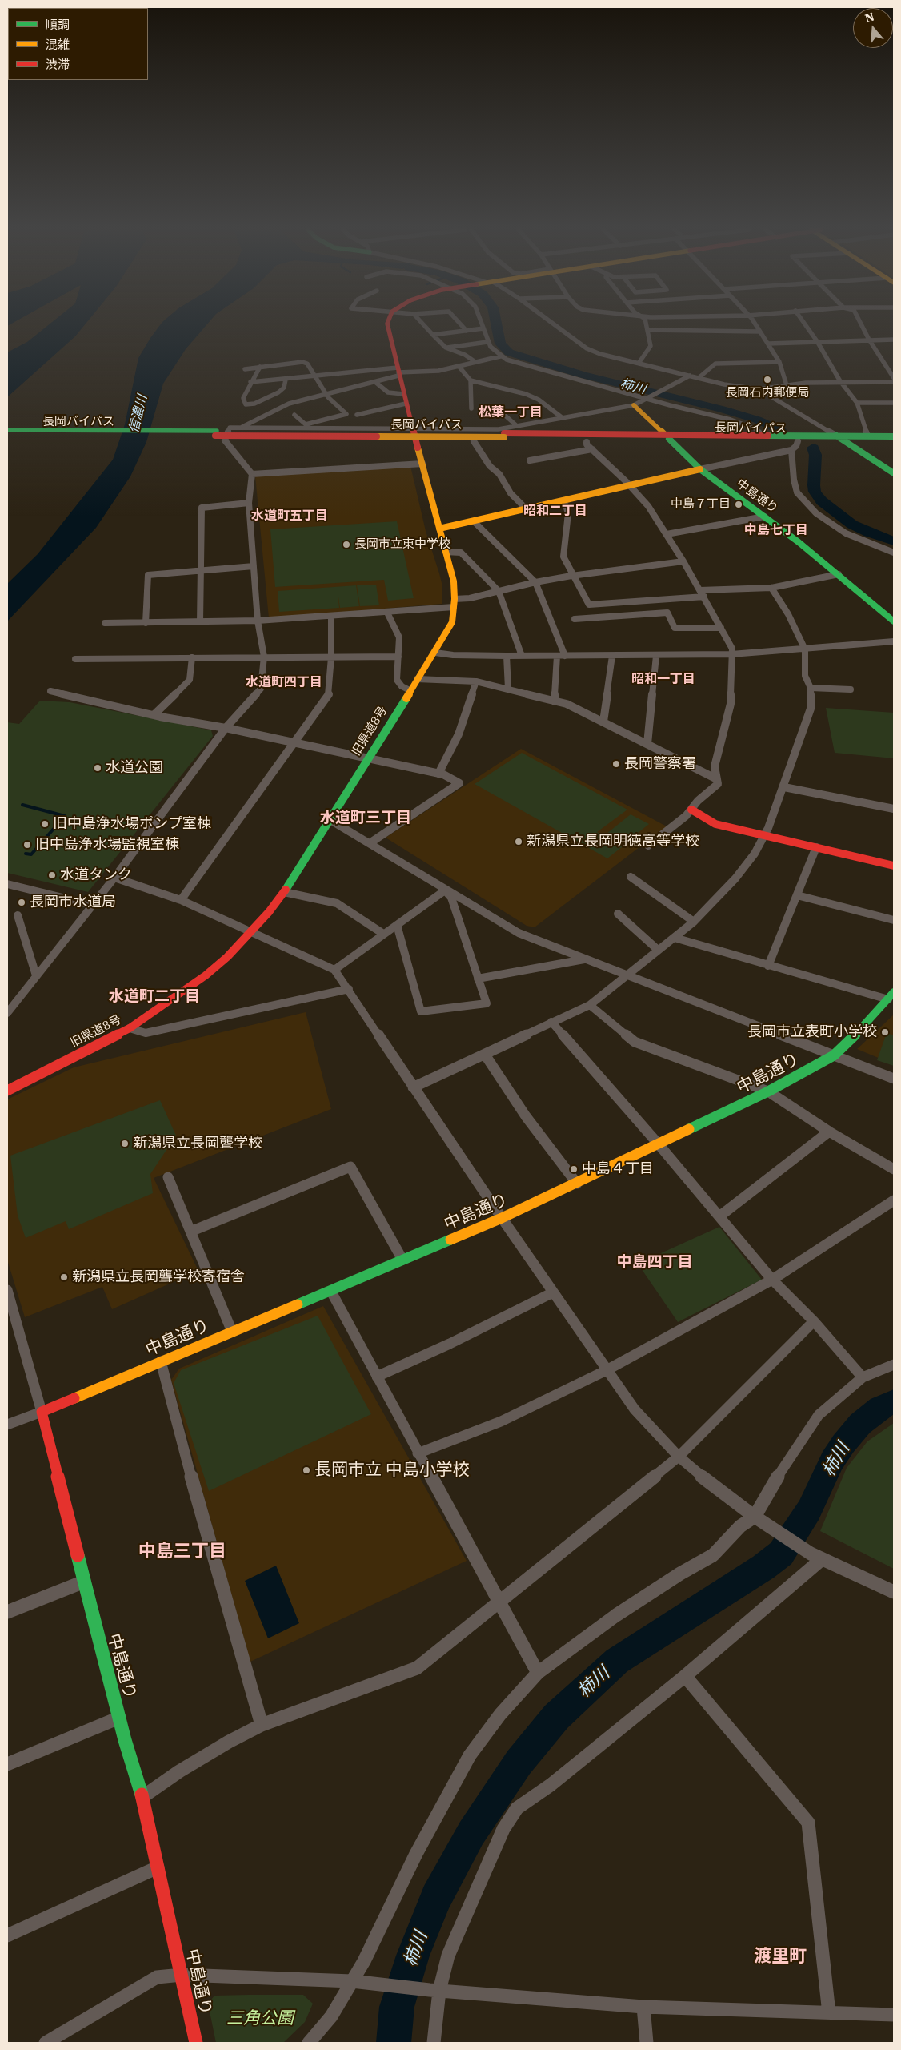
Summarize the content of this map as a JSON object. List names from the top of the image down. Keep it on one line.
{"streets":{"main road":["長岡バイパス","中島通り","旧県道8号"]},"crossings":[["長岡バイパス","中島通り"]],"districts":["松葉一丁目","昭和二丁目","水道町五丁目","中島七丁目","昭和一丁目","水道町四丁目","水道町三丁目","水道町二丁目","中島四丁目","中島三丁目","渡里町"],"water":["柿川","信濃川"],"parks":["三角公園"],"places":["長岡石内郵便局","中島７丁目","長岡市立東中学校","長岡警察署","水道公園","旧中島浄水場ポンプ室棟","新潟県立長岡明徳高等学校","旧中島浄水場監視室棟","水道タンク","長岡市水道局","長岡市立表町小学校","新潟県立長岡聾学校","中島４丁目","新潟県立長岡聾学校寄宿舎","長岡市立 中島小学校"],"legend":["順調","混雑","渋滞"],"north":"top"}
